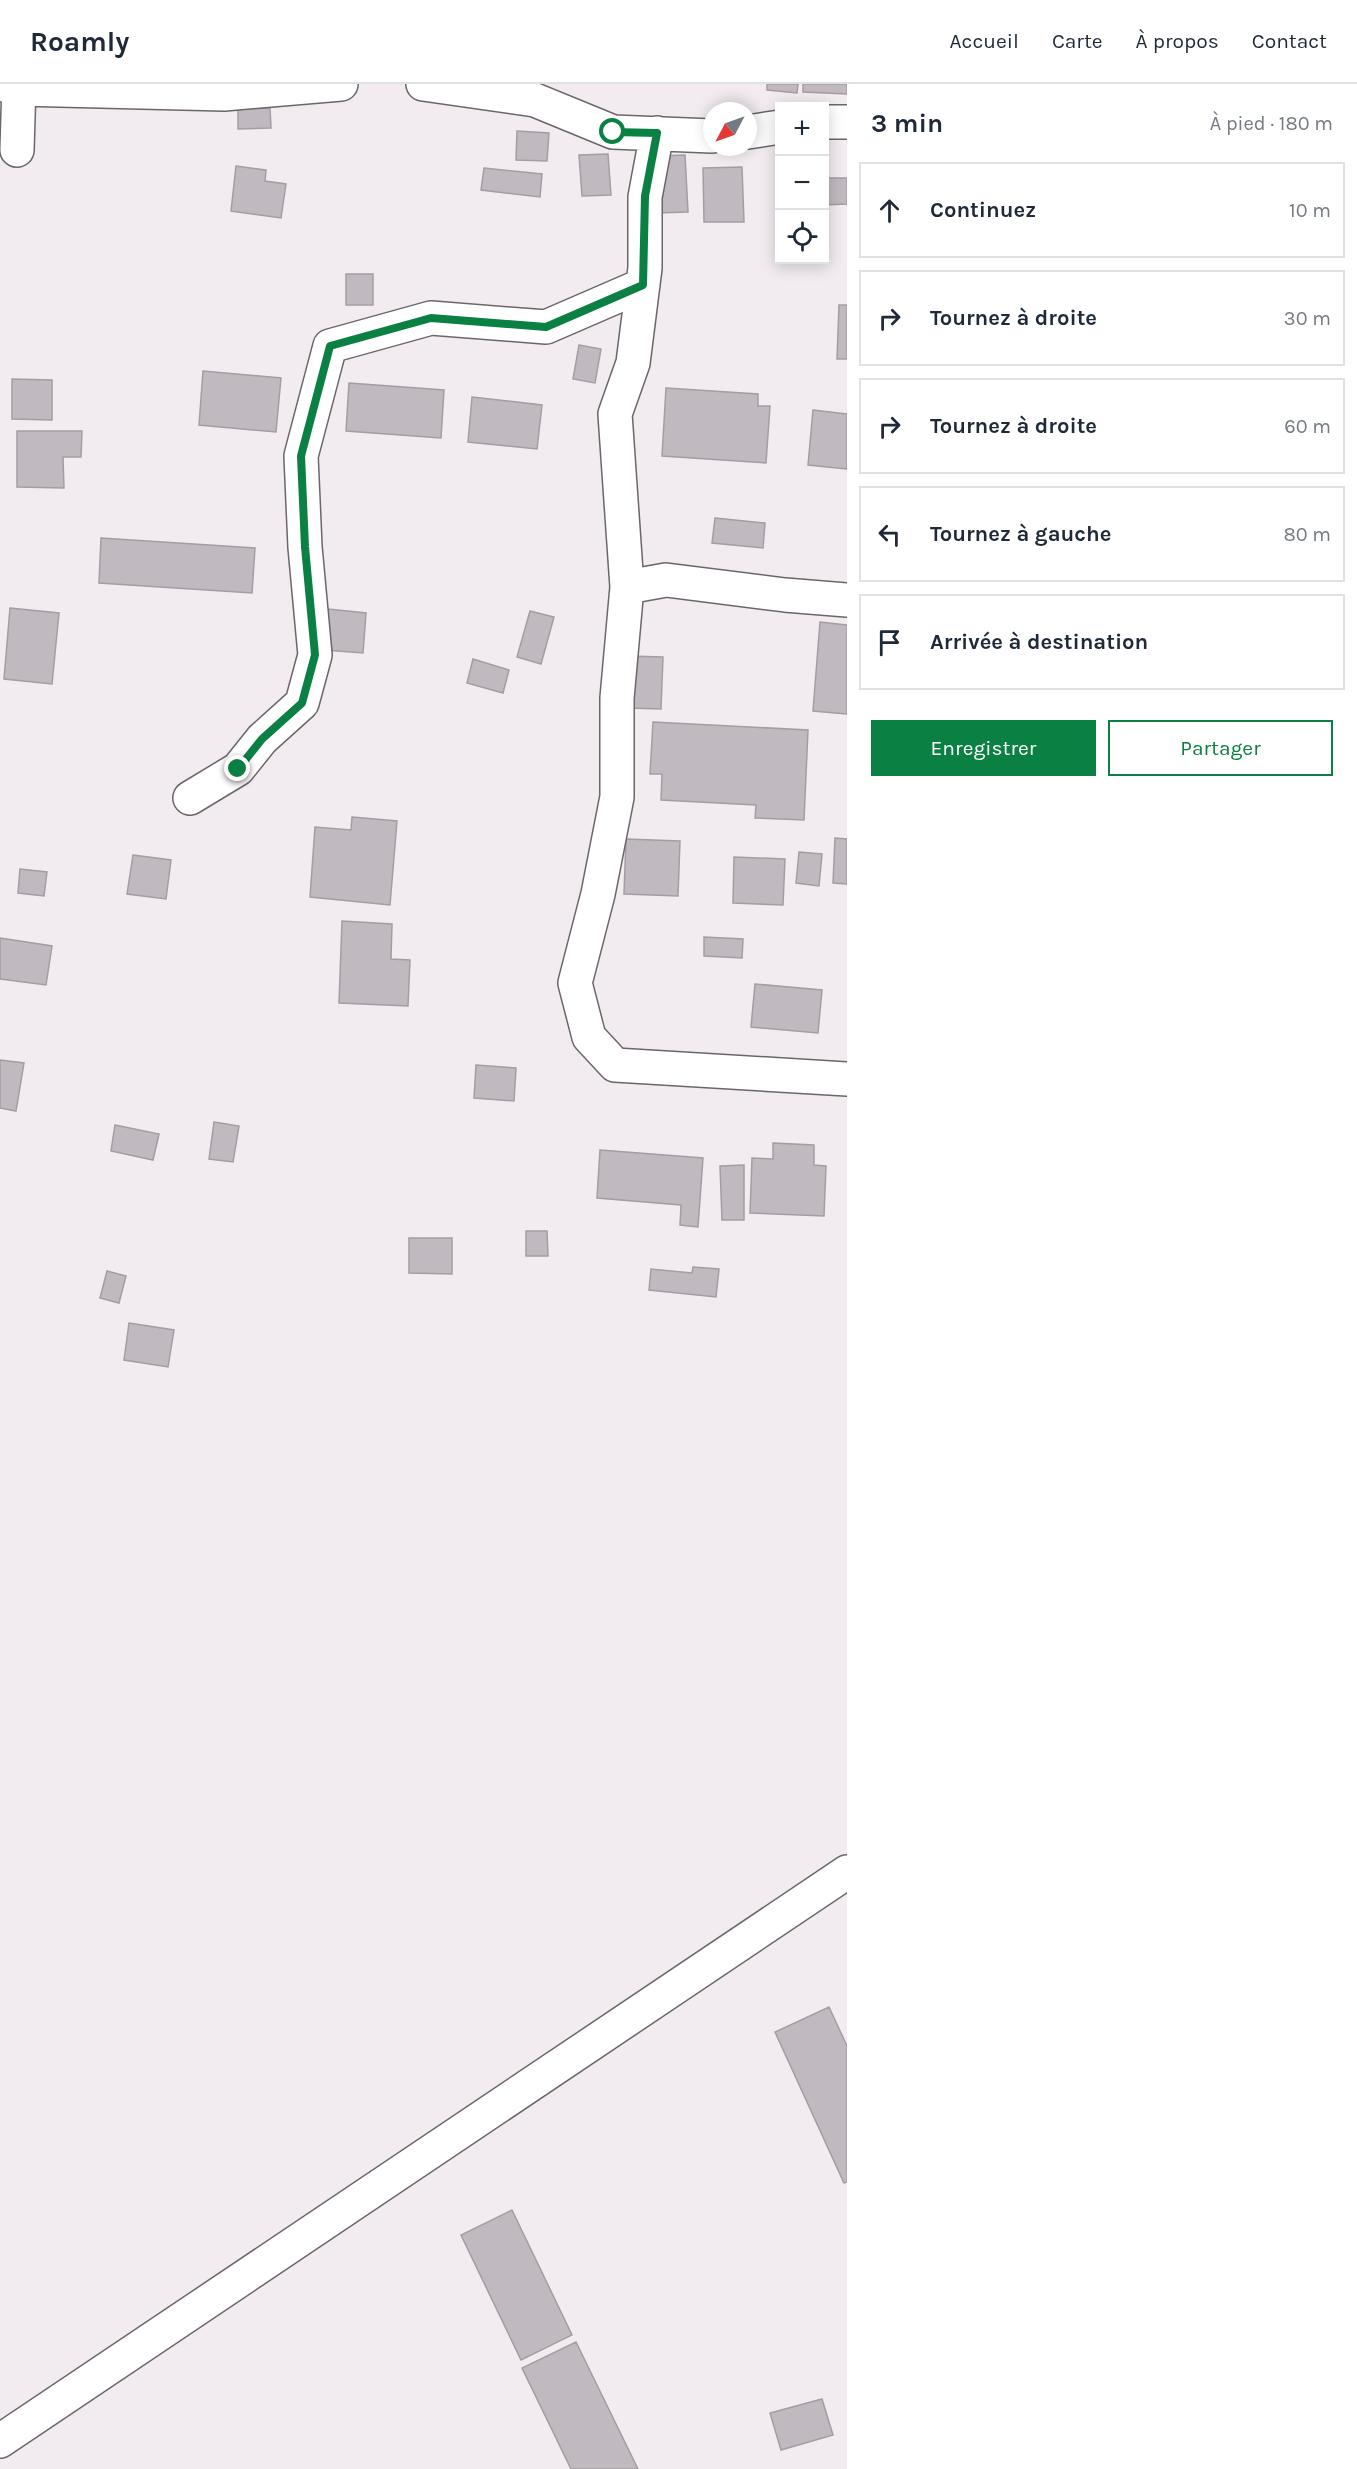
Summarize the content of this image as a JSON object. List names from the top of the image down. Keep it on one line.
{"north":"bottom left","page":{"header":"Roamly","nav":["Accueil","Carte","À propos","Contact"],"heading":["3 min","À pied · 180 m"],"map_buttons":["+","−"],"list":[["Continuez","10 m"],["Tournez à droite","30 m"],["Tournez à droite","60 m"],["Tournez à gauche","80 m"],"Arrivée à destination"],"buttons":["Enregistrer","Partager"]}}
